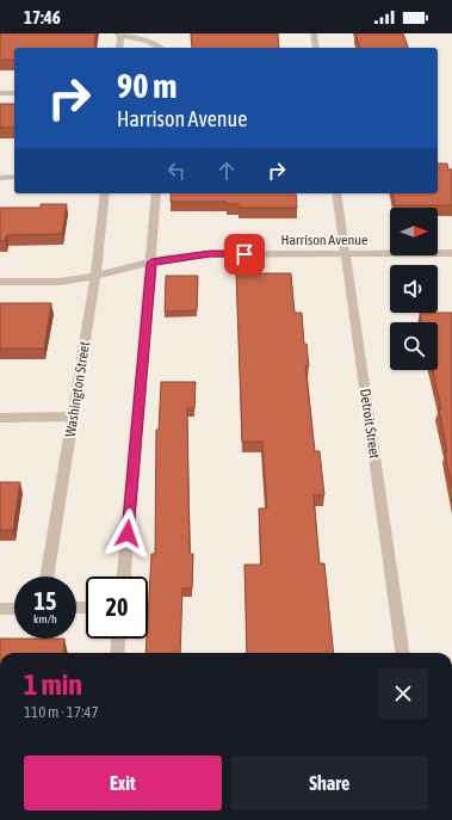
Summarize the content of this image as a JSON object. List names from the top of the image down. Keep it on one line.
{"streets":{"street":["Harrison Avenue","Washington Street","Detroit Street"]},"crossings":[["Harrison Avenue","Washington Street"],["Harrison Avenue","Detroit Street"]],"north":"right","page":{"status":"17:46","turn":["90 m","Harrison Avenue"],"speed":"15 km/h","limit":"20","heading":["1 min","110 m · 17:47"],"buttons":["Exit","Share"]}}
